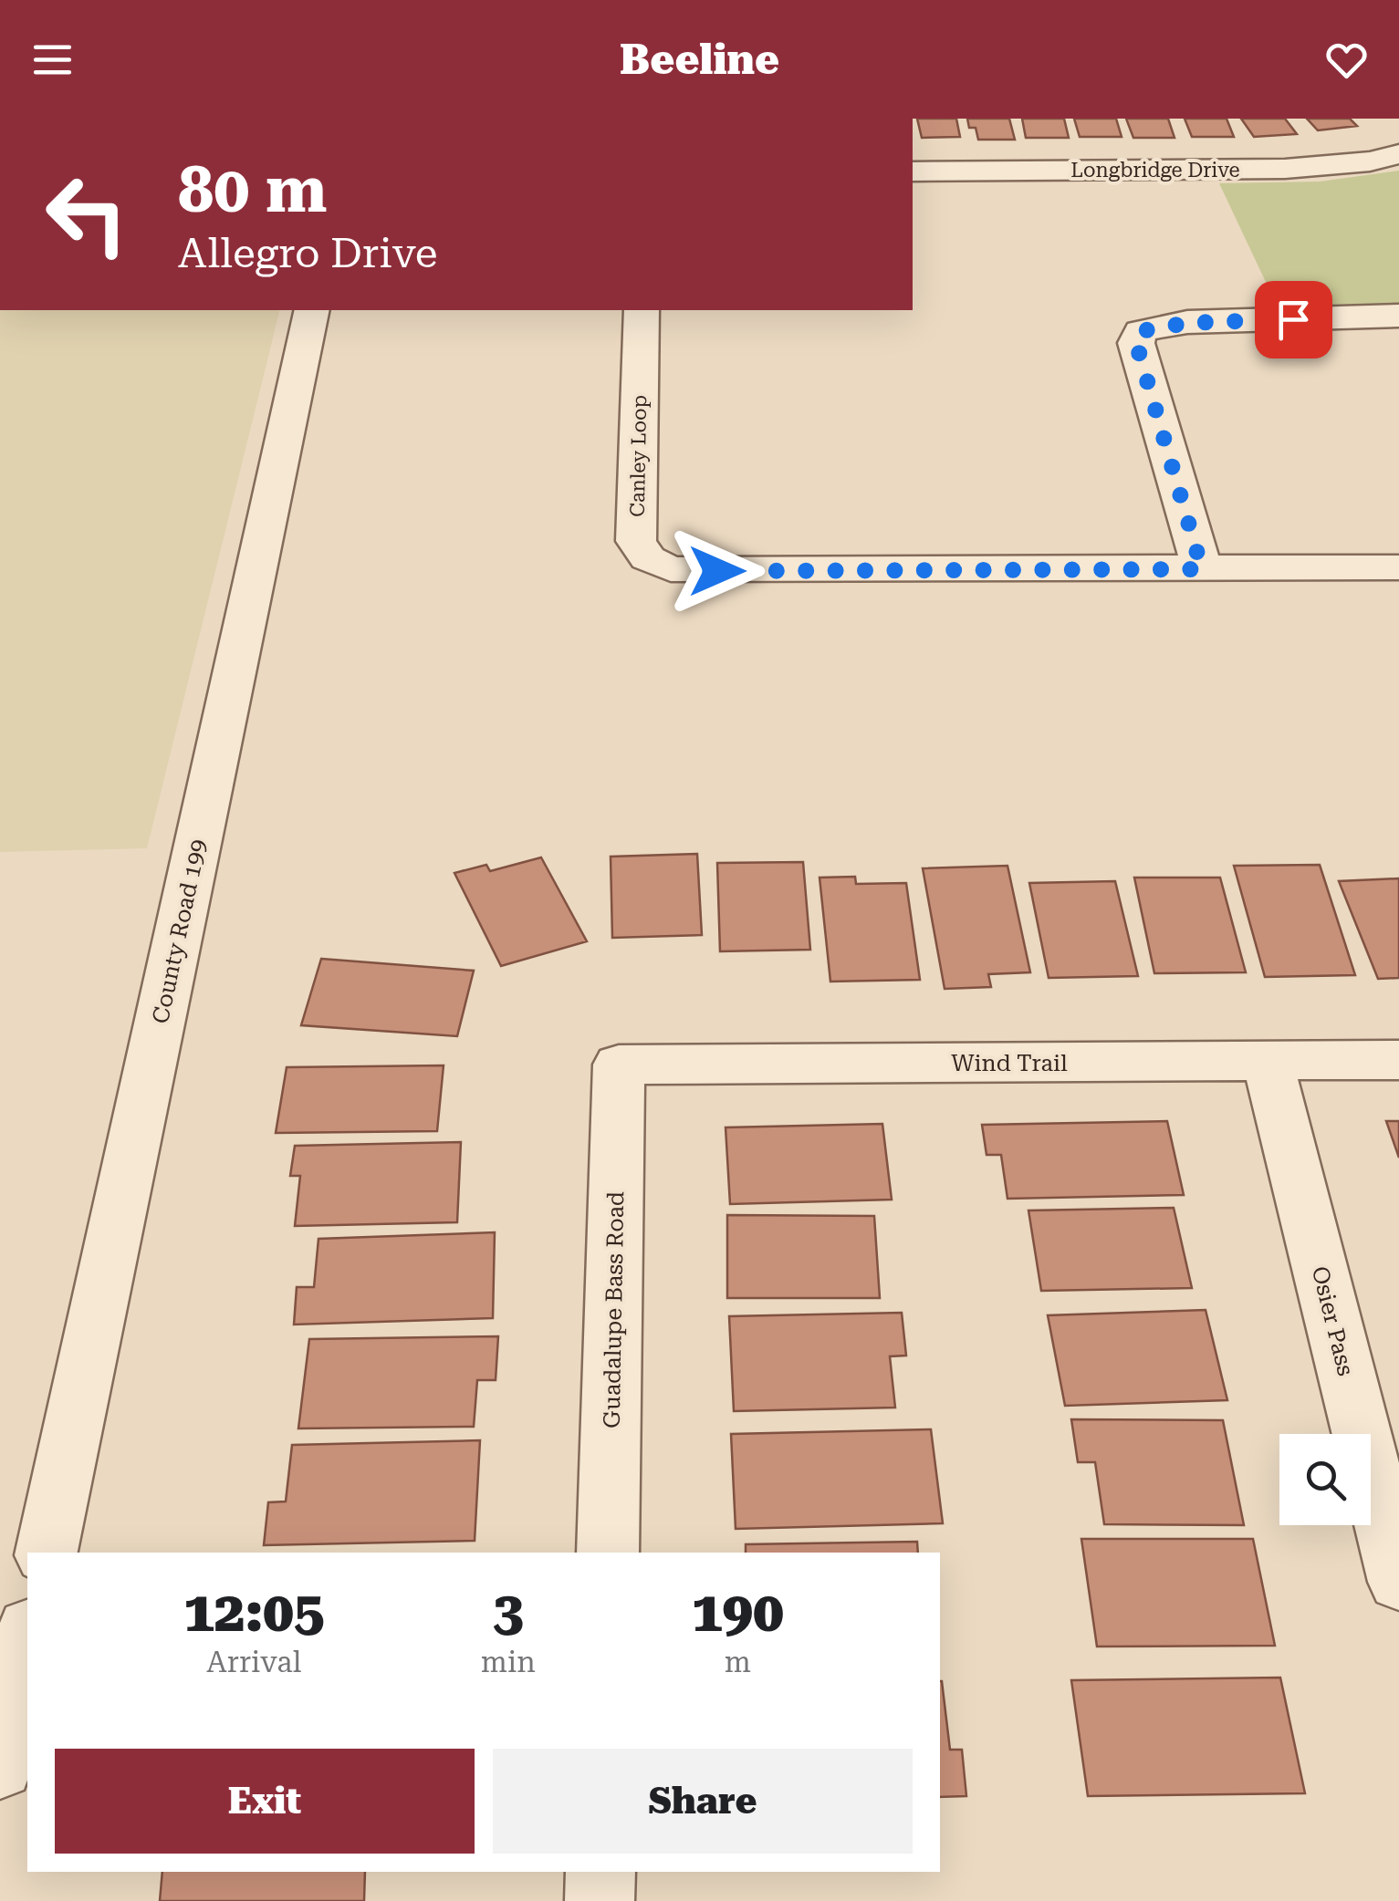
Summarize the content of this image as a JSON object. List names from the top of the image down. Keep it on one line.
{"streets":{"street":["Longbridge Drive","Canley Loop","County Road 199","Wind Trail","Guadalupe Bass Road","Osier Pass"]},"crossings":[["Wind Trail","Guadalupe Bass Road"],["Wind Trail","Osier Pass"]],"page":{"header":"Beeline","turn":["80 m","Allegro Drive"],"eta":["12:05","Arrival","3","min","190","m"],"buttons":["Exit","Share"]}}
